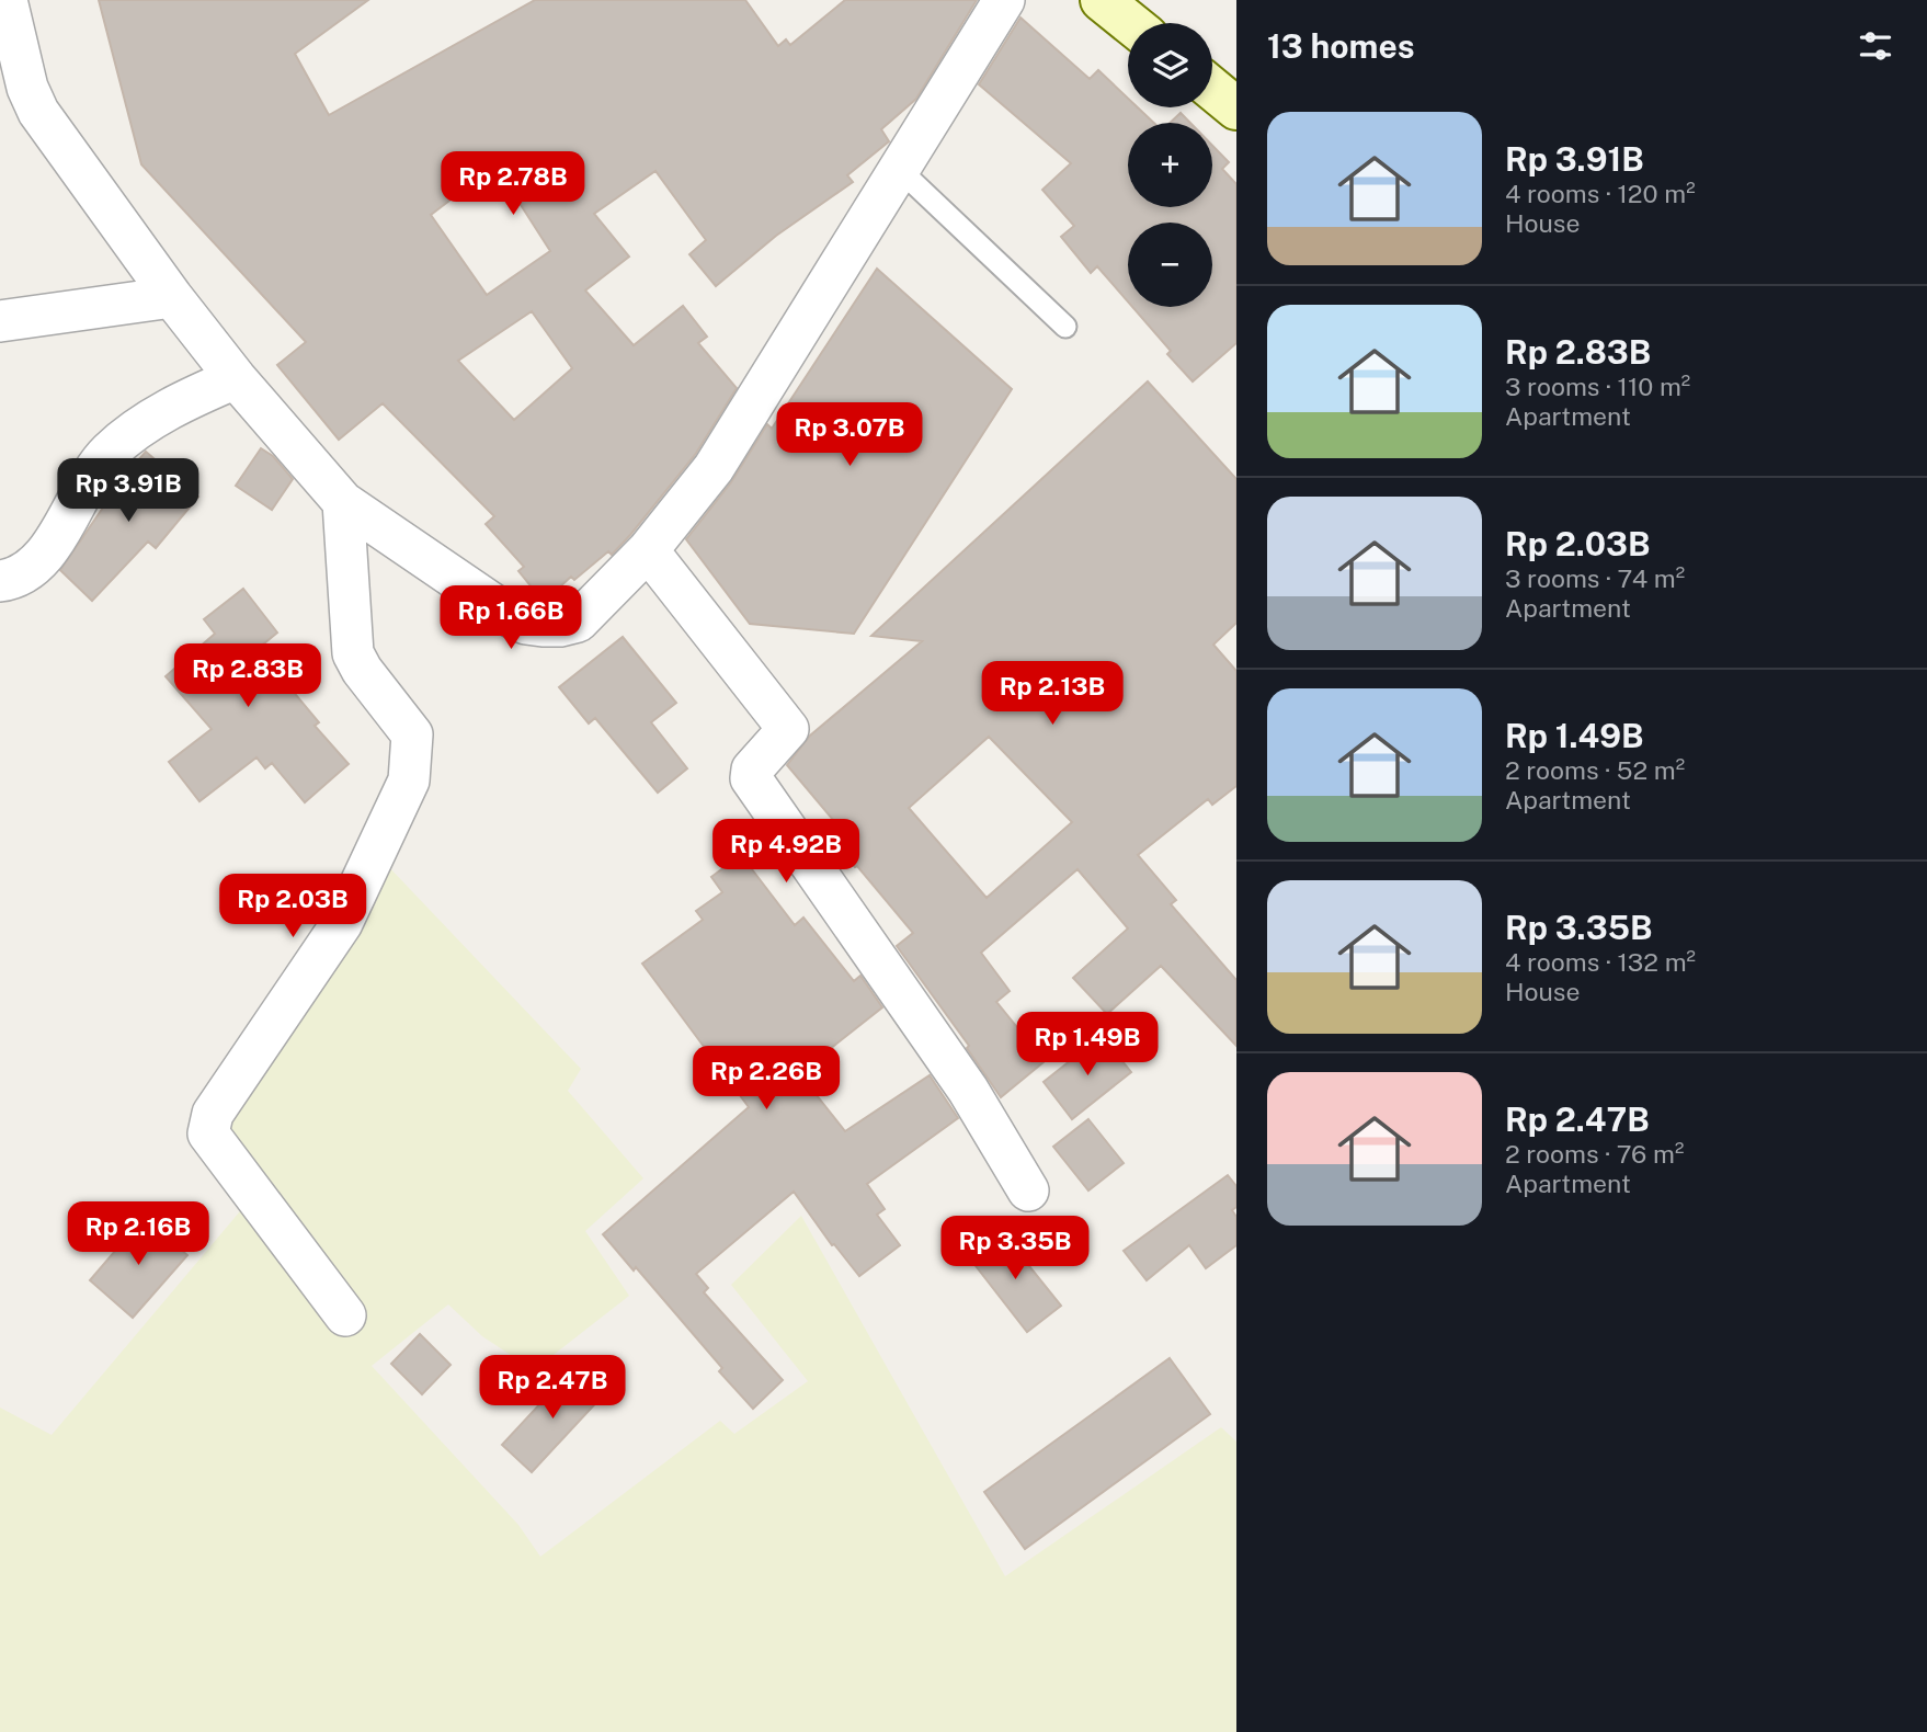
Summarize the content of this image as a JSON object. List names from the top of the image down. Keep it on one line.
{"page":{"heading":"13 homes","map_buttons":["+","−"],"list":[{"name":"Rp 3.91B","note":"4 rooms · 120 m² · House"},{"name":"Rp 2.83B","note":"3 rooms · 110 m² · Apartment"},{"name":"Rp 2.03B","note":"3 rooms · 74 m² · Apartment"},{"name":"Rp 1.49B","note":"2 rooms · 52 m² · Apartment"},{"name":"Rp 3.35B","note":"4 rooms · 132 m² · House"},{"name":"Rp 2.47B","note":"2 rooms · 76 m² · Apartment"}],"price":["Rp 2.78B","Rp 3.07B","Rp 3.91B","Rp 1.66B","Rp 2.83B","Rp 2.13B","Rp 4.92B","Rp 2.03B","Rp 1.49B","Rp 2.26B","Rp 2.16B","Rp 3.35B","Rp 2.47B"]}}
